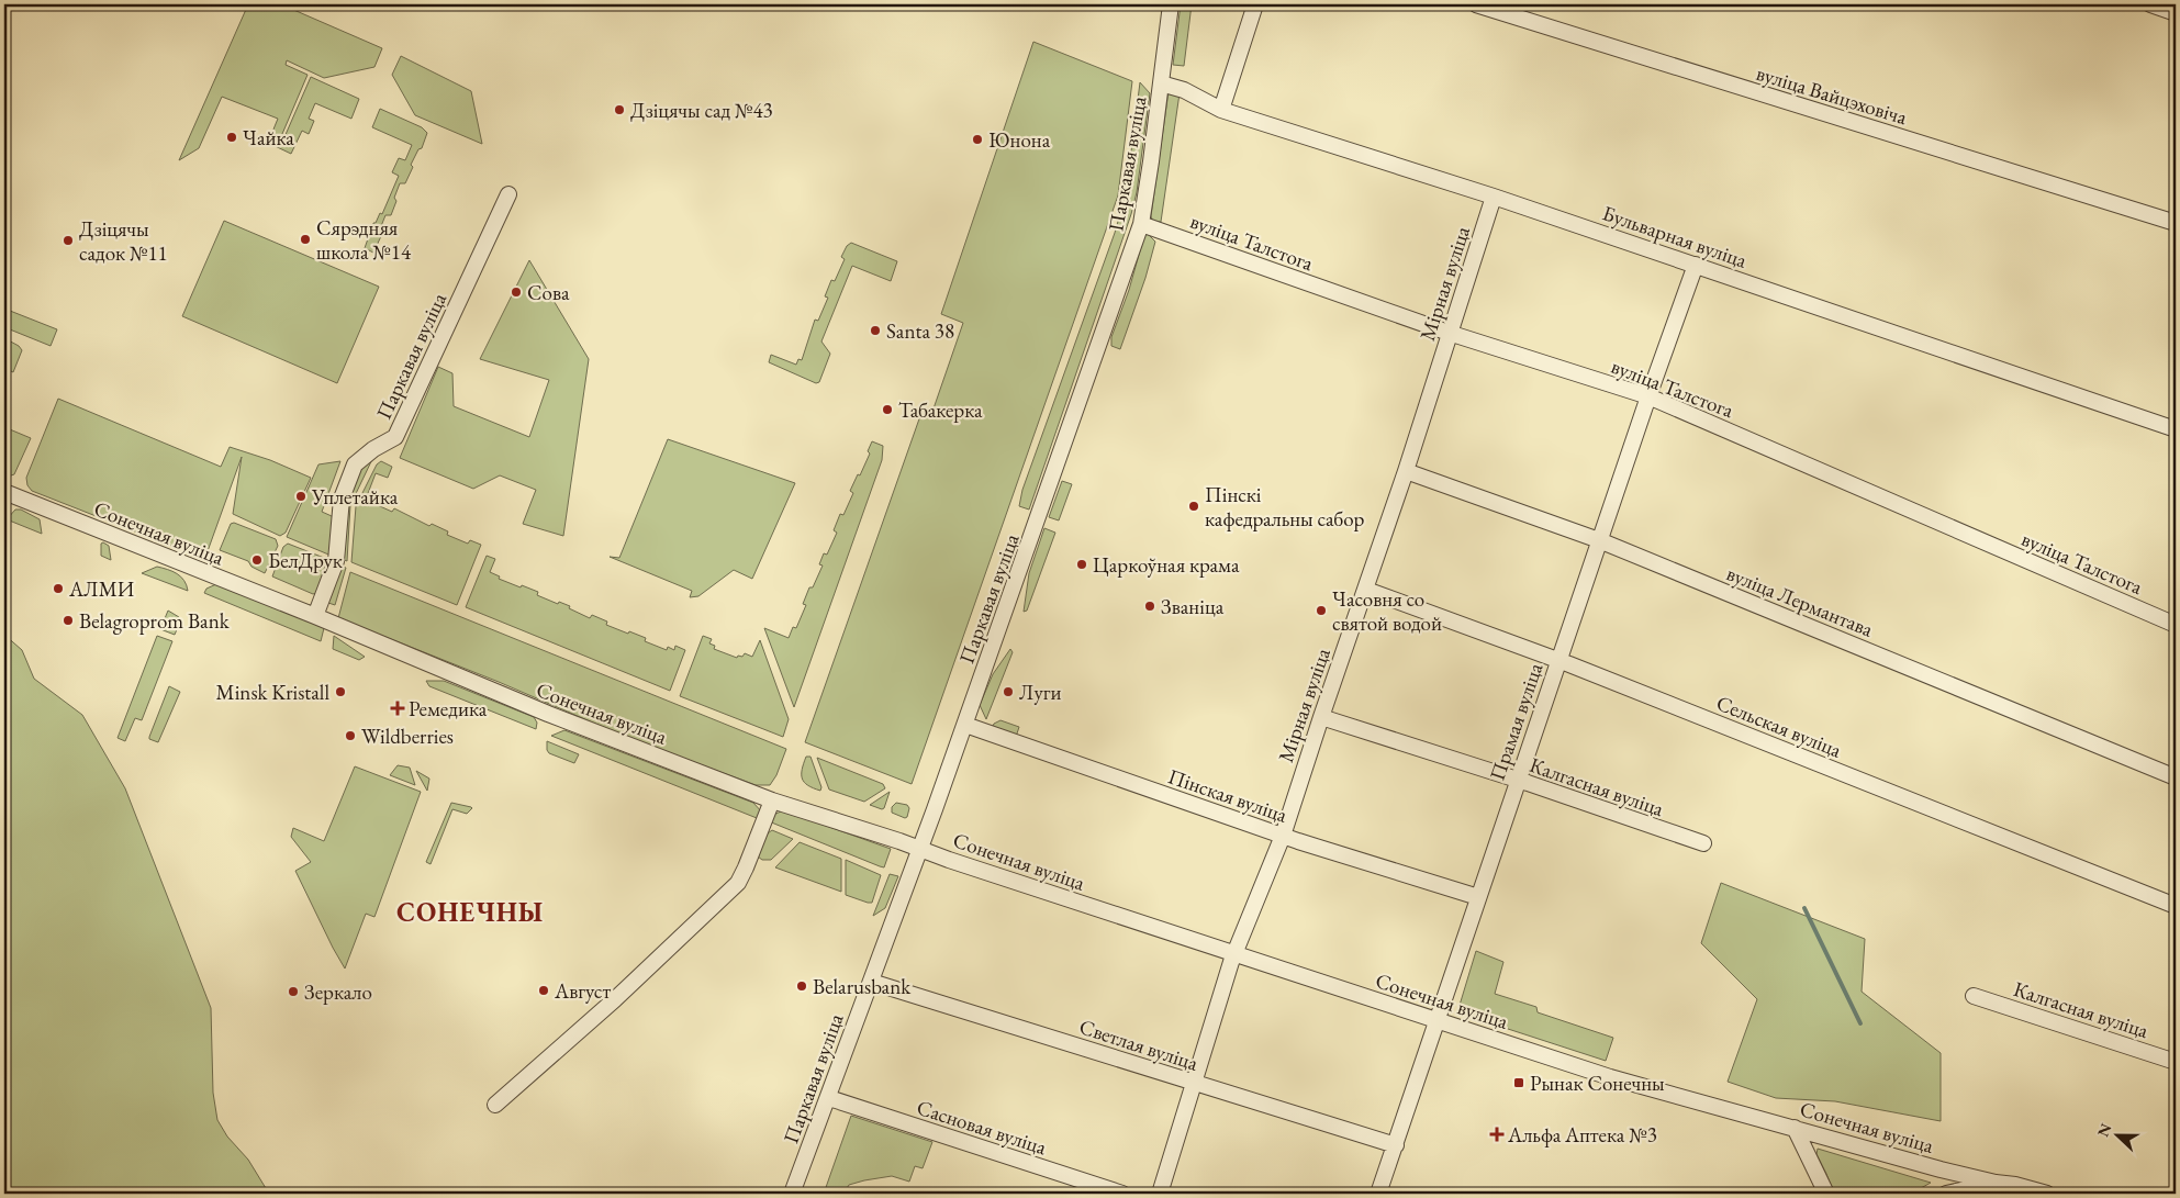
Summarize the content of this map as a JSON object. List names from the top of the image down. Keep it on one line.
{"streets":{"street":["вуліца Вайцэховіча","Паркавая вуліца","Бульварная вуліца","вуліца Талстога","Мірная вуліца","Сонечная вуліца","вуліца Лермантава","Прамая вуліца","Сельская вуліца","Калгасная вуліца","Пінская вуліца","Светлая вуліца","Сасновая вуліца"]},"crossings":[["Паркавая вуліца","Бульварная вуліца"],["Паркавая вуліца","вуліца Талстога"],["Паркавая вуліца","Сонечная вуліца"],["Паркавая вуліца","Пінская вуліца"],["Паркавая вуліца","Светлая вуліца"],["Паркавая вуліца","Сасновая вуліца"],["Бульварная вуліца","Мірная вуліца"],["Бульварная вуліца","Прамая вуліца"],["вуліца Талстога","Мірная вуліца"],["вуліца Талстога","Прамая вуліца"],["Мірная вуліца","Сонечная вуліца"],["Мірная вуліца","вуліца Лермантава"],["Мірная вуліца","Сельская вуліца"],["Мірная вуліца","Калгасная вуліца"],["Мірная вуліца","Пінская вуліца"],["Мірная вуліца","Светлая вуліца"],["Сонечная вуліца","Прамая вуліца"],["вуліца Лермантава","Прамая вуліца"],["Прамая вуліца","Сельская вуліца"],["Прамая вуліца","Калгасная вуліца"],["Прамая вуліца","Пінская вуліца"],["Прамая вуліца","Светлая вуліца"]],"districts":["СОНЕЧНЫ"],"places":{"other":["Дзіцячы сад №43","Чайка","Юнона","Сярэдняя школа №14","Дзіцячы садок №11","Сова","Santa 38","Табакерка","Уплетайка","Пінскі кафедральны сабор","БелДрук","Царкоўная крама","АЛМИ","Званіца","Часовня со святой водой","Belagroprom Bank","Minsk Kristall","Луги","Wildberries","Belarusbank","Август","Зеркало"],"health":["Ремедика","Альфа Аптека №3"],"transit":["Рынак Сонечны"]},"north":"left"}
